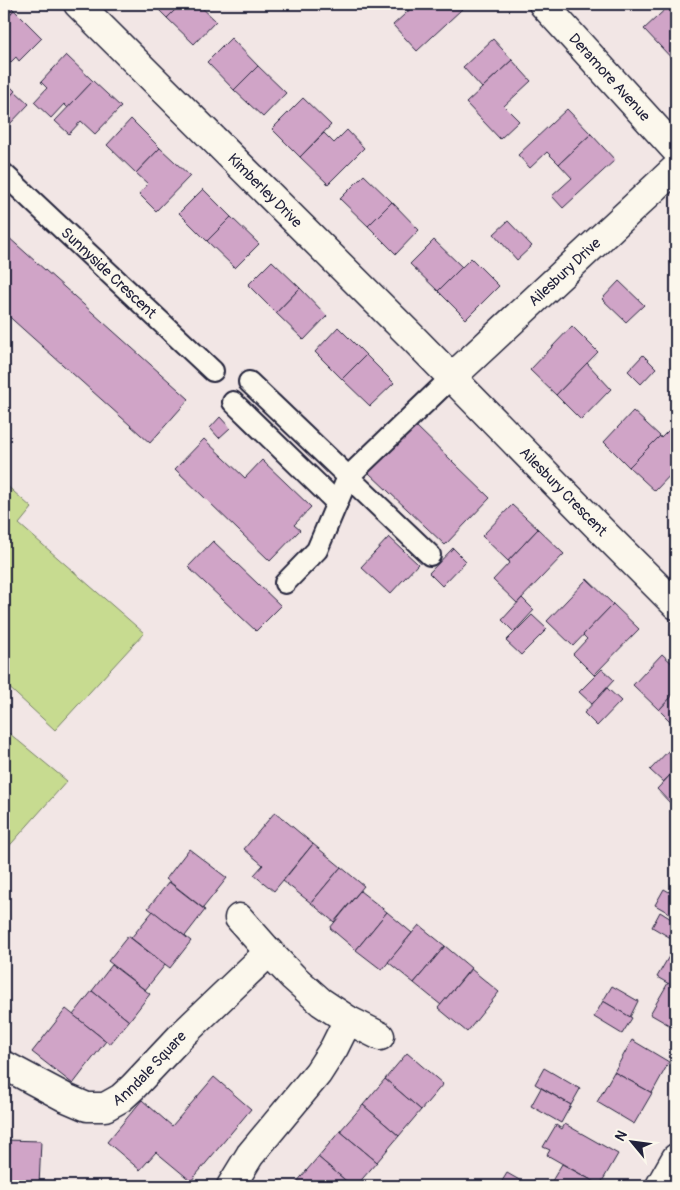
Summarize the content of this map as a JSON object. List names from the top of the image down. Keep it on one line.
{"streets":{"street":["Deramore Avenue","Kimberley Drive","Ailesbury Drive","Ailesbury Crescent","Anndale Square"],"lane":["Sunnyside Crescent"]},"crossings":[["Kimberley Drive","Ailesbury Drive"],["Kimberley Drive","Ailesbury Crescent"],["Ailesbury Drive","Ailesbury Crescent"]],"north":"top left"}
